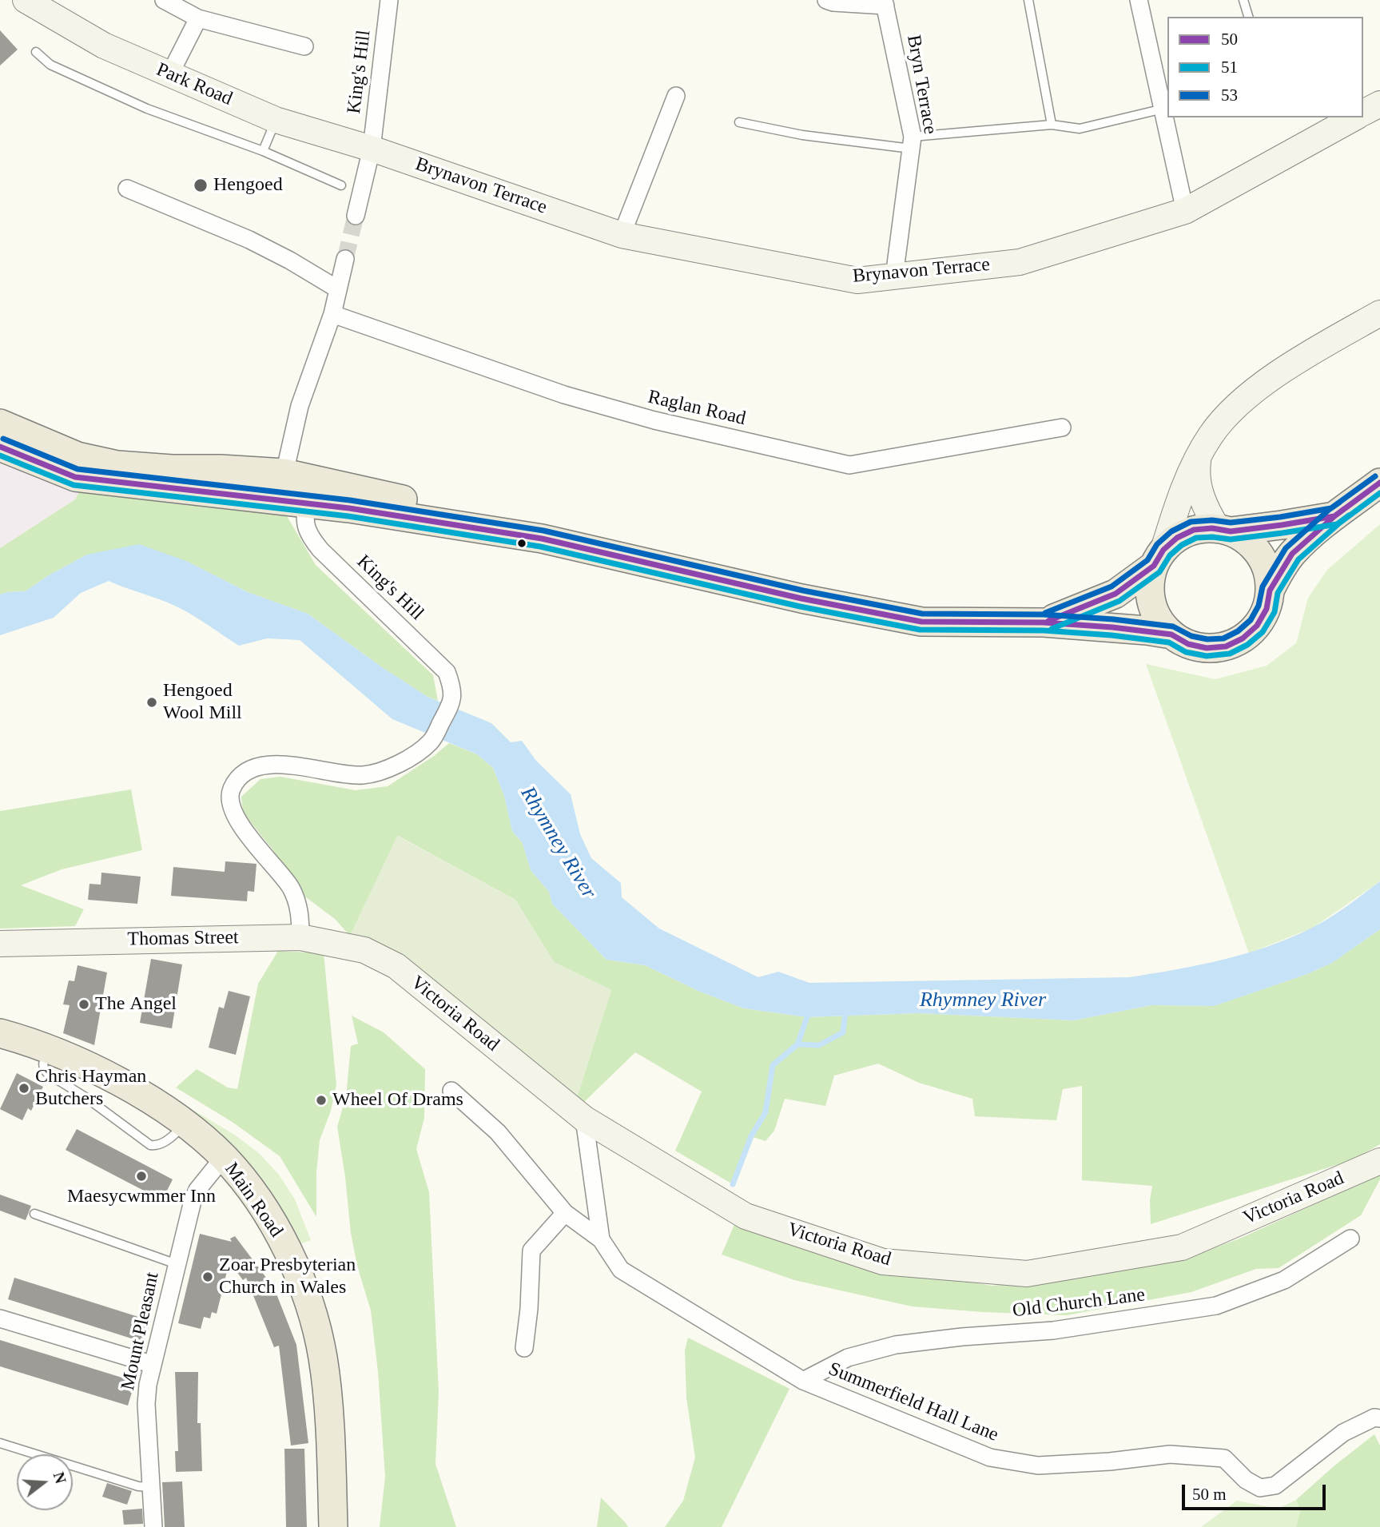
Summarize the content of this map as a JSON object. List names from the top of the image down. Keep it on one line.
{"streets":{"main road":["Main Road"],"street":["King's Hill","Park Road","Bryn Terrace","Brynavon Terrace","Raglan Road","Thomas Street","Victoria Road","Old Church Lane","Mount Pleasant","Summerfield Hall Lane"]},"crossings":[["King's Hill","Park Road"],["King's Hill","Brynavon Terrace"],["King's Hill","Thomas Street"],["Park Road","Brynavon Terrace"],["Bryn Terrace","Brynavon Terrace"],["Thomas Street","Victoria Road"],["Victoria Road","Summerfield Hall Lane"],["Main Road","Mount Pleasant"],["Old Church Lane","Summerfield Hall Lane"]],"water":["Rhymney River"],"places":["Hengoed","Hengoed Wool Mill","The Angel","Chris Hayman Butchers","Wheel Of Drams","Maesycwmmer Inn","Zoar Presbyterian Church in Wales"],"lines":["transit line 53","transit line 50","transit line 51"],"legend":["50","51","53"],"scale_bar":"50 m","north":"right"}
